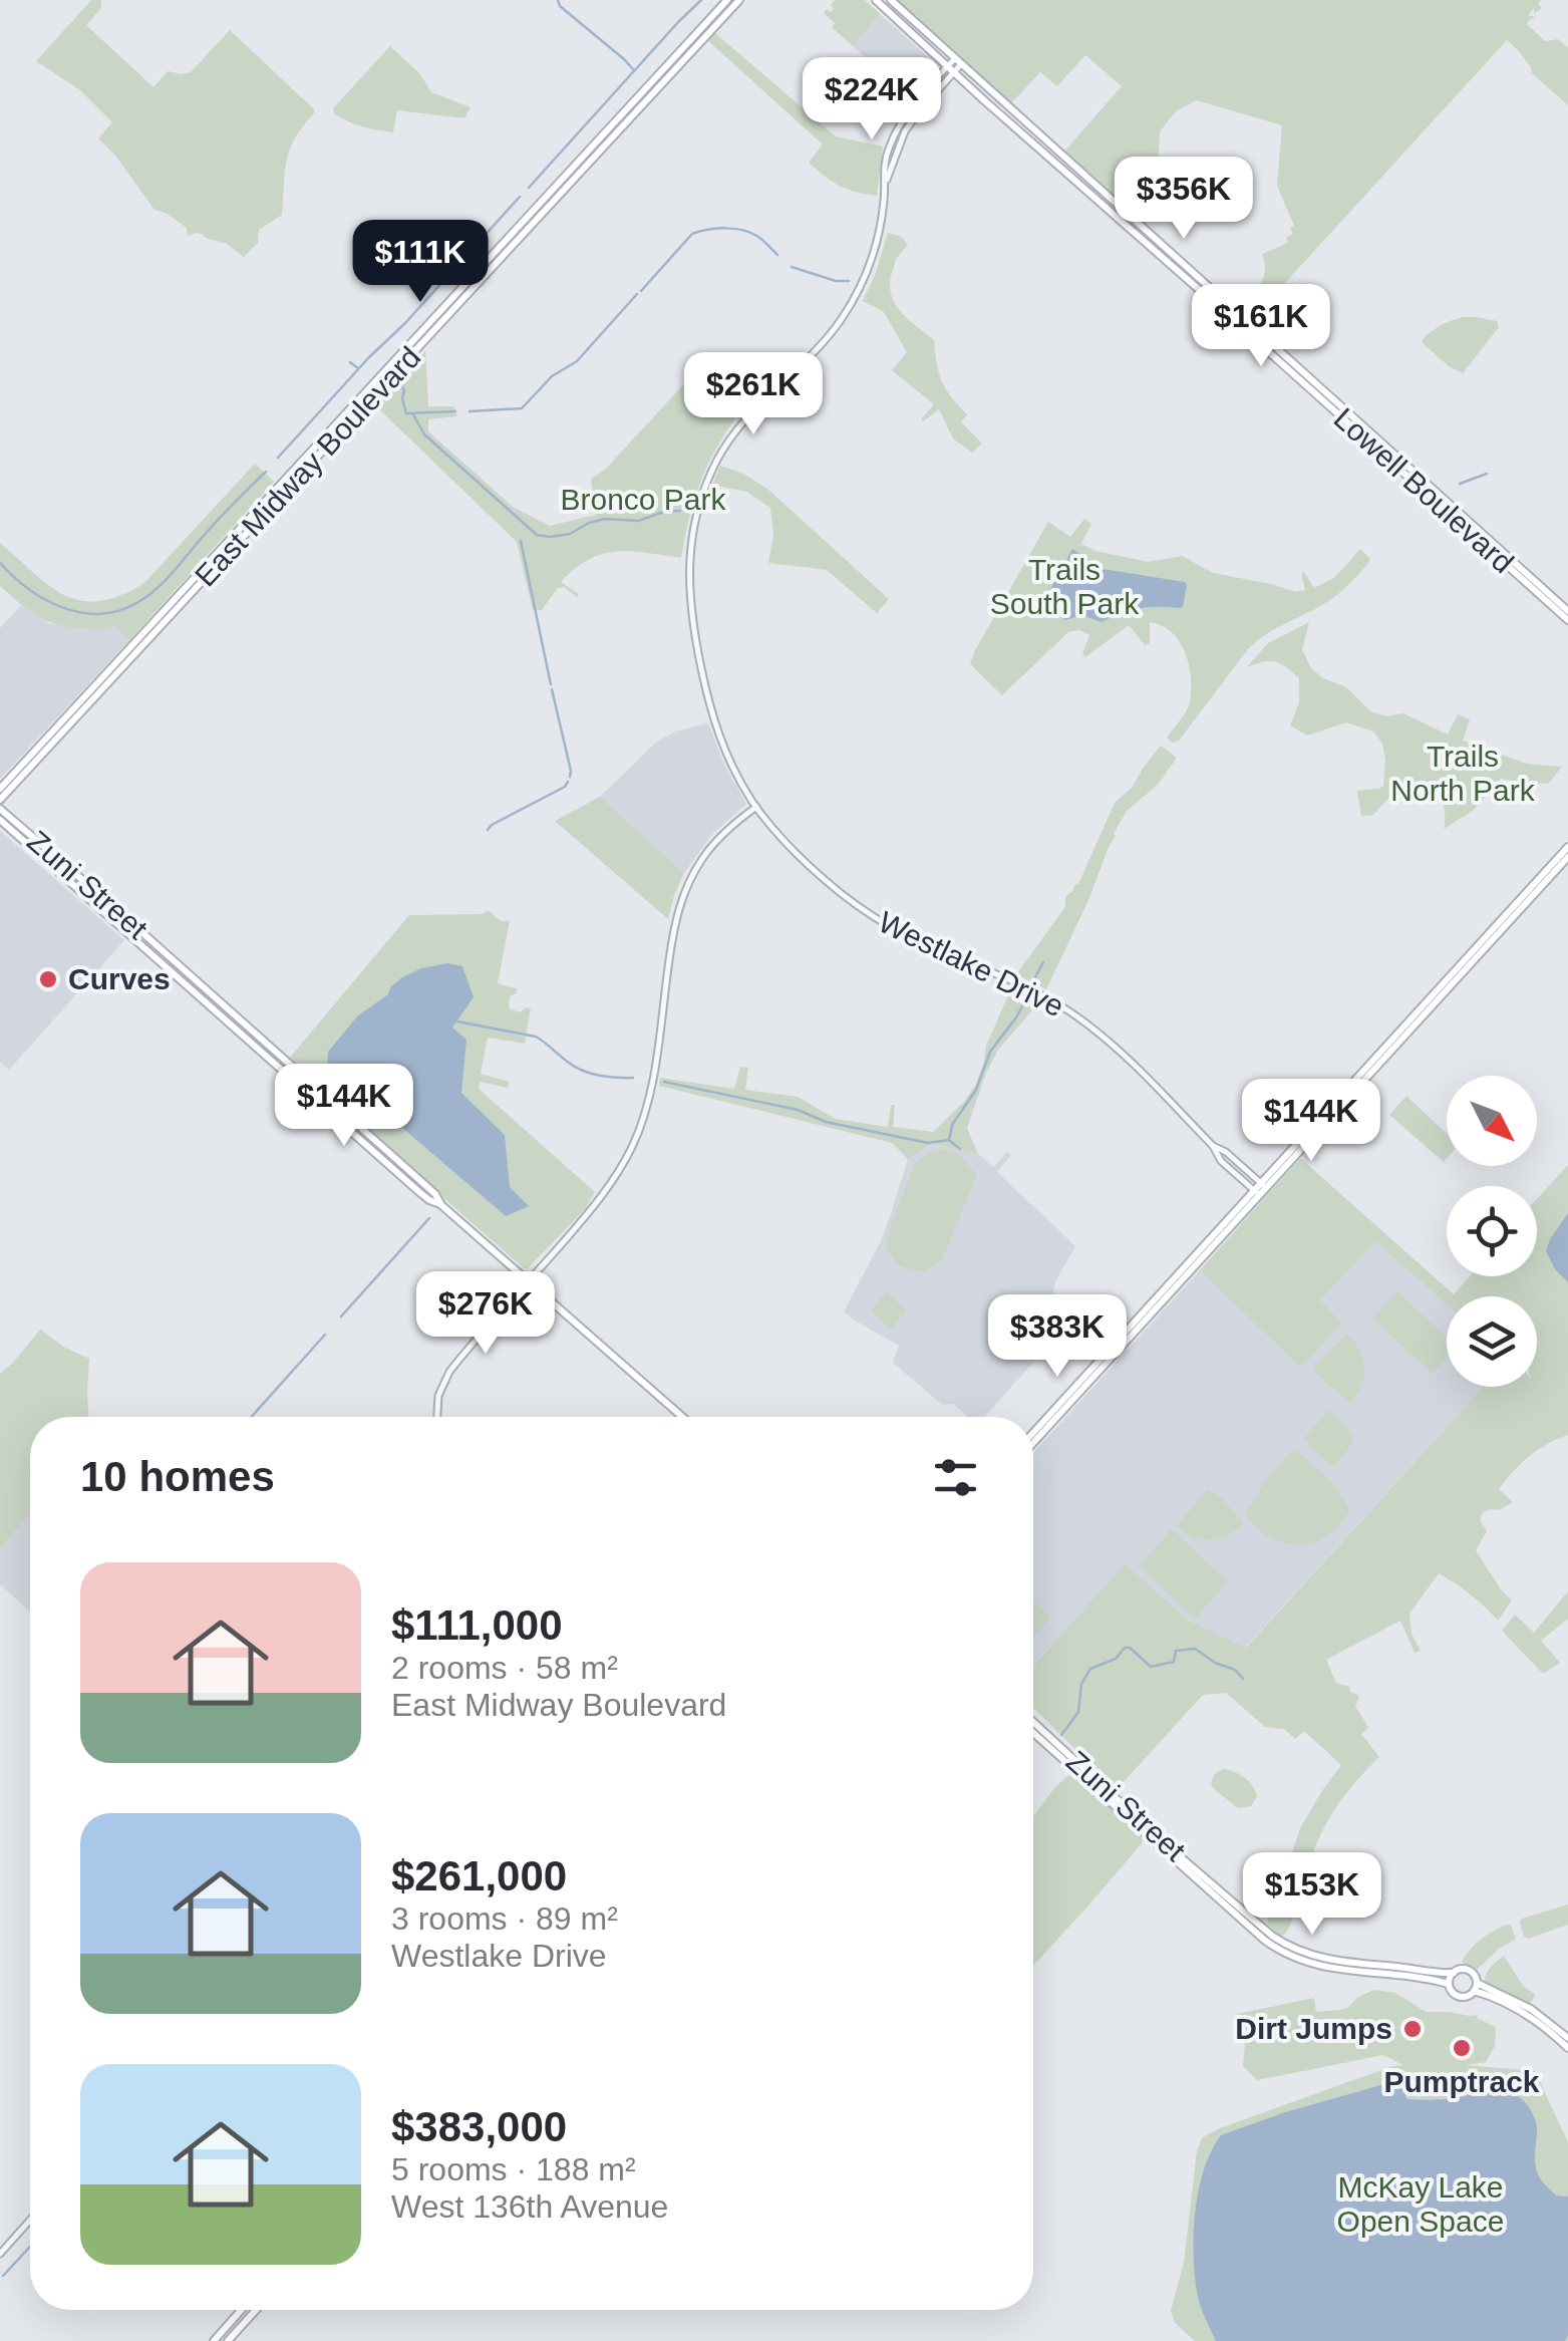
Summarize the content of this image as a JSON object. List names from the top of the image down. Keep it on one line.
{"streets":{"main road":["East Midway Boulevard","Lowell Boulevard","Zuni Street"],"street":["Westlake Drive"]},"crossings":[["Lowell Boulevard","Westlake Drive"]],"parks":["Bronco Park","Trails South Park","Trails North Park","McKay Lake Open Space"],"places":["Curves","Dirt Jumps","Pumptrack"],"north":"bottom right","page":{"price":["$224K","$356K","$111K","$161K","$261K","$144K","$144K","$276K","$383K","$153K"],"heading":"10 homes","list":[{"name":"$111,000","note":"2 rooms · 58 m² · East Midway Boulevard"},{"name":"$261,000","note":"3 rooms · 89 m² · Westlake Drive"},{"name":"$383,000","note":"5 rooms · 188 m² · West 136th Avenue"}]}}
